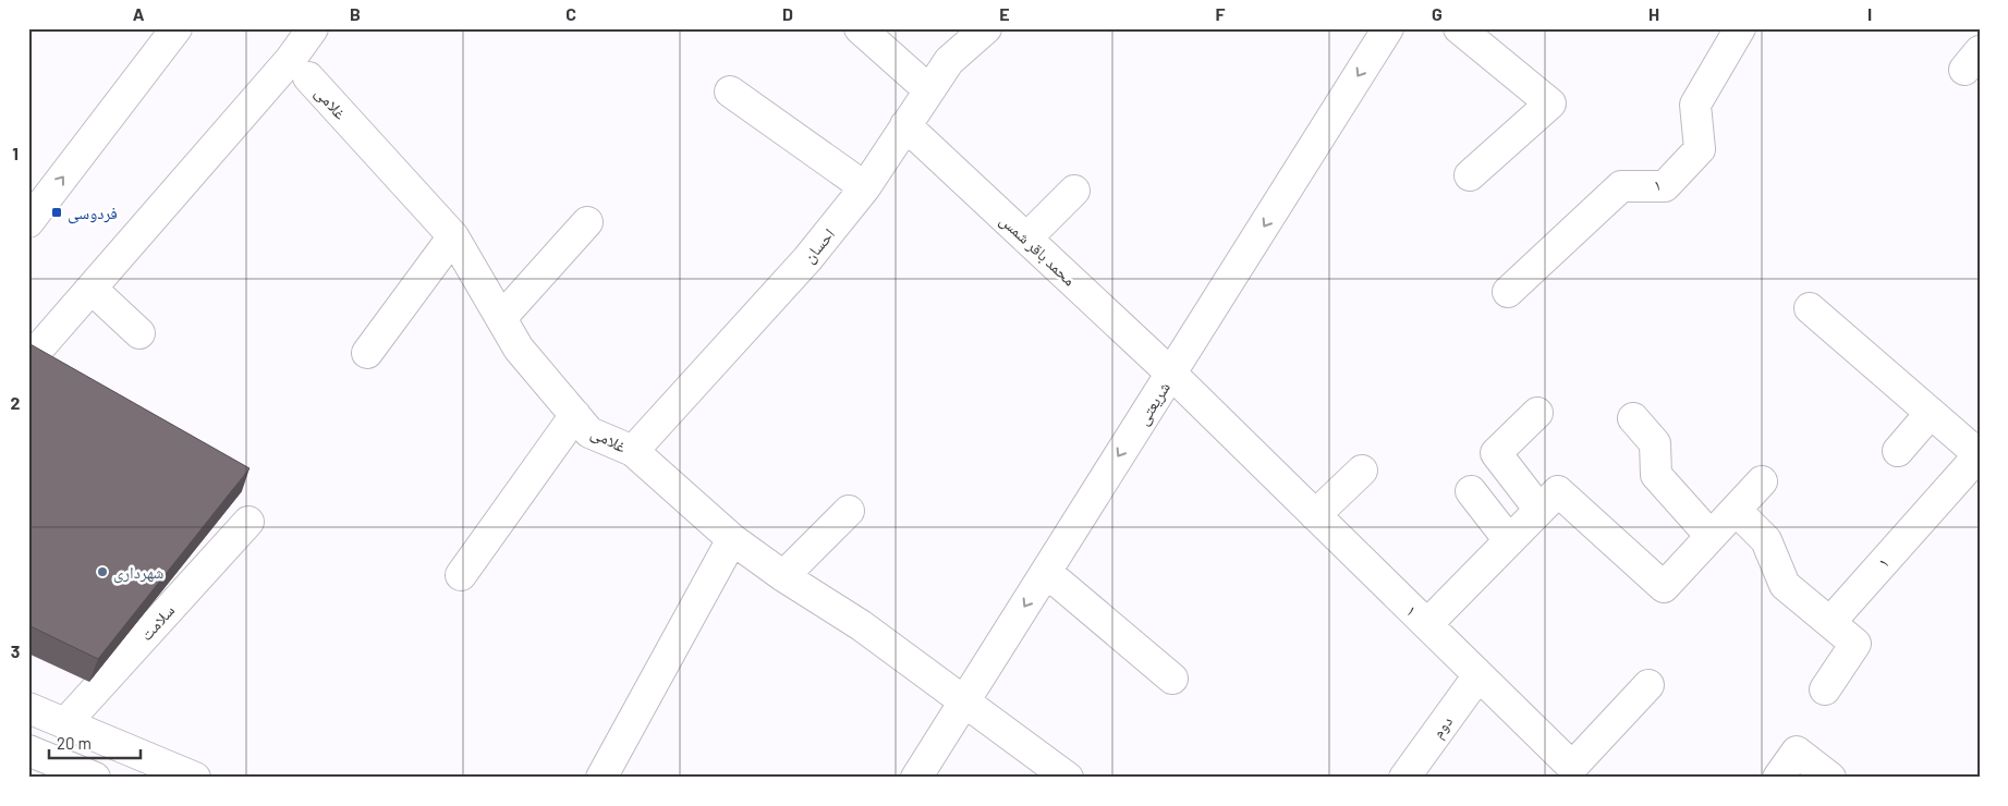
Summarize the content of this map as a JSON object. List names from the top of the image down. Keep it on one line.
{"streets":{"street":["غلامی","۱","احسان","محمد باقر شمس","شریعتی","سلامت","دوم"]},"crossings":[["غلامی","احسان"],["غلامی","شریعتی"],["۱","محمد باقر شمس"],["۱","شریعتی"],["۱","دوم"],["احسان","محمد باقر شمس"],["محمد باقر شمس","شریعتی"]],"one_way":["شریعتی"],"places":{"transit":["فردوسی"],"other":["شهرداری"]},"scale_bar":"20 m","grid":{"columns":["A","B","C","D","E","F","G","H","I"],"rows":["1","2","3"]}}
